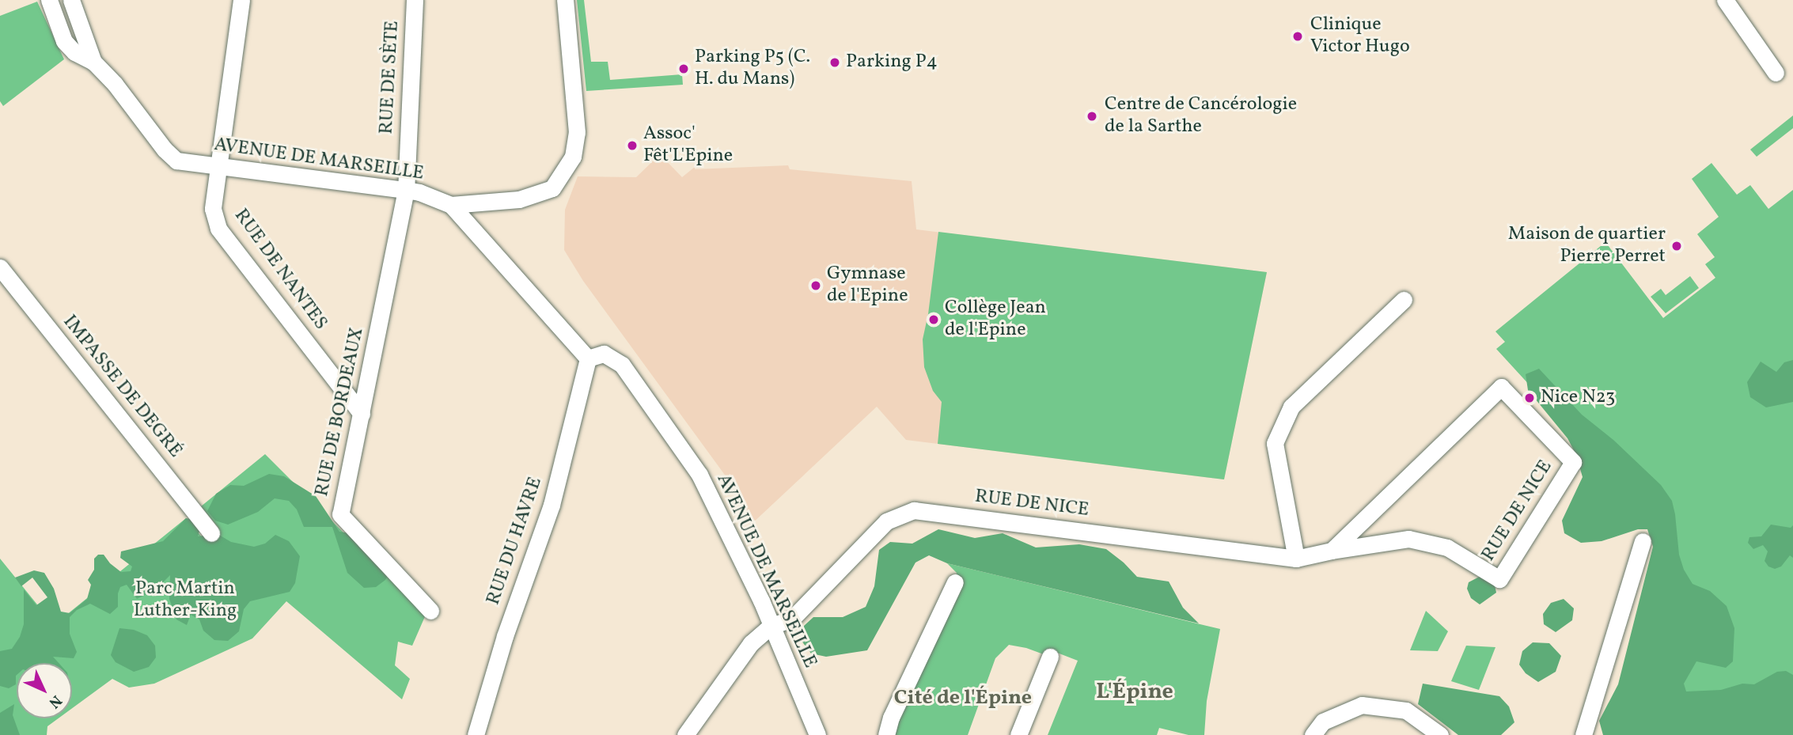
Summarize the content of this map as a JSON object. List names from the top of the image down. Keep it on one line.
{"streets":{"street":["RUE DE SÈTE","AVENUE DE MARSEILLE","RUE DE NANTES","IMPASSE DE DEGRÉ","RUE DE BORDEAUX","RUE DE NICE","RUE DU HAVRE"]},"crossings":[["RUE DE SÈTE","AVENUE DE MARSEILLE"],["RUE DE SÈTE","RUE DE BORDEAUX"],["AVENUE DE MARSEILLE","RUE DE NANTES"],["AVENUE DE MARSEILLE","RUE DE BORDEAUX"],["AVENUE DE MARSEILLE","RUE DE NICE"],["AVENUE DE MARSEILLE","RUE DU HAVRE"],["RUE DE NANTES","RUE DE BORDEAUX"]],"districts":["L'Épine","Cité de l'Épine"],"parks":["Parc Martin Luther-King"],"places":["Clinique Victor Hugo","Parking P4","Parking P5 (C. H. du Mans)","Centre de Cancérologie de la Sarthe","Assoc' Fêt'L'Epine","Maison de quartier Pierre Perret","Gymnase de l'Epine","Collège Jean de l'Epine","Nice N23"],"north":"bottom right"}
